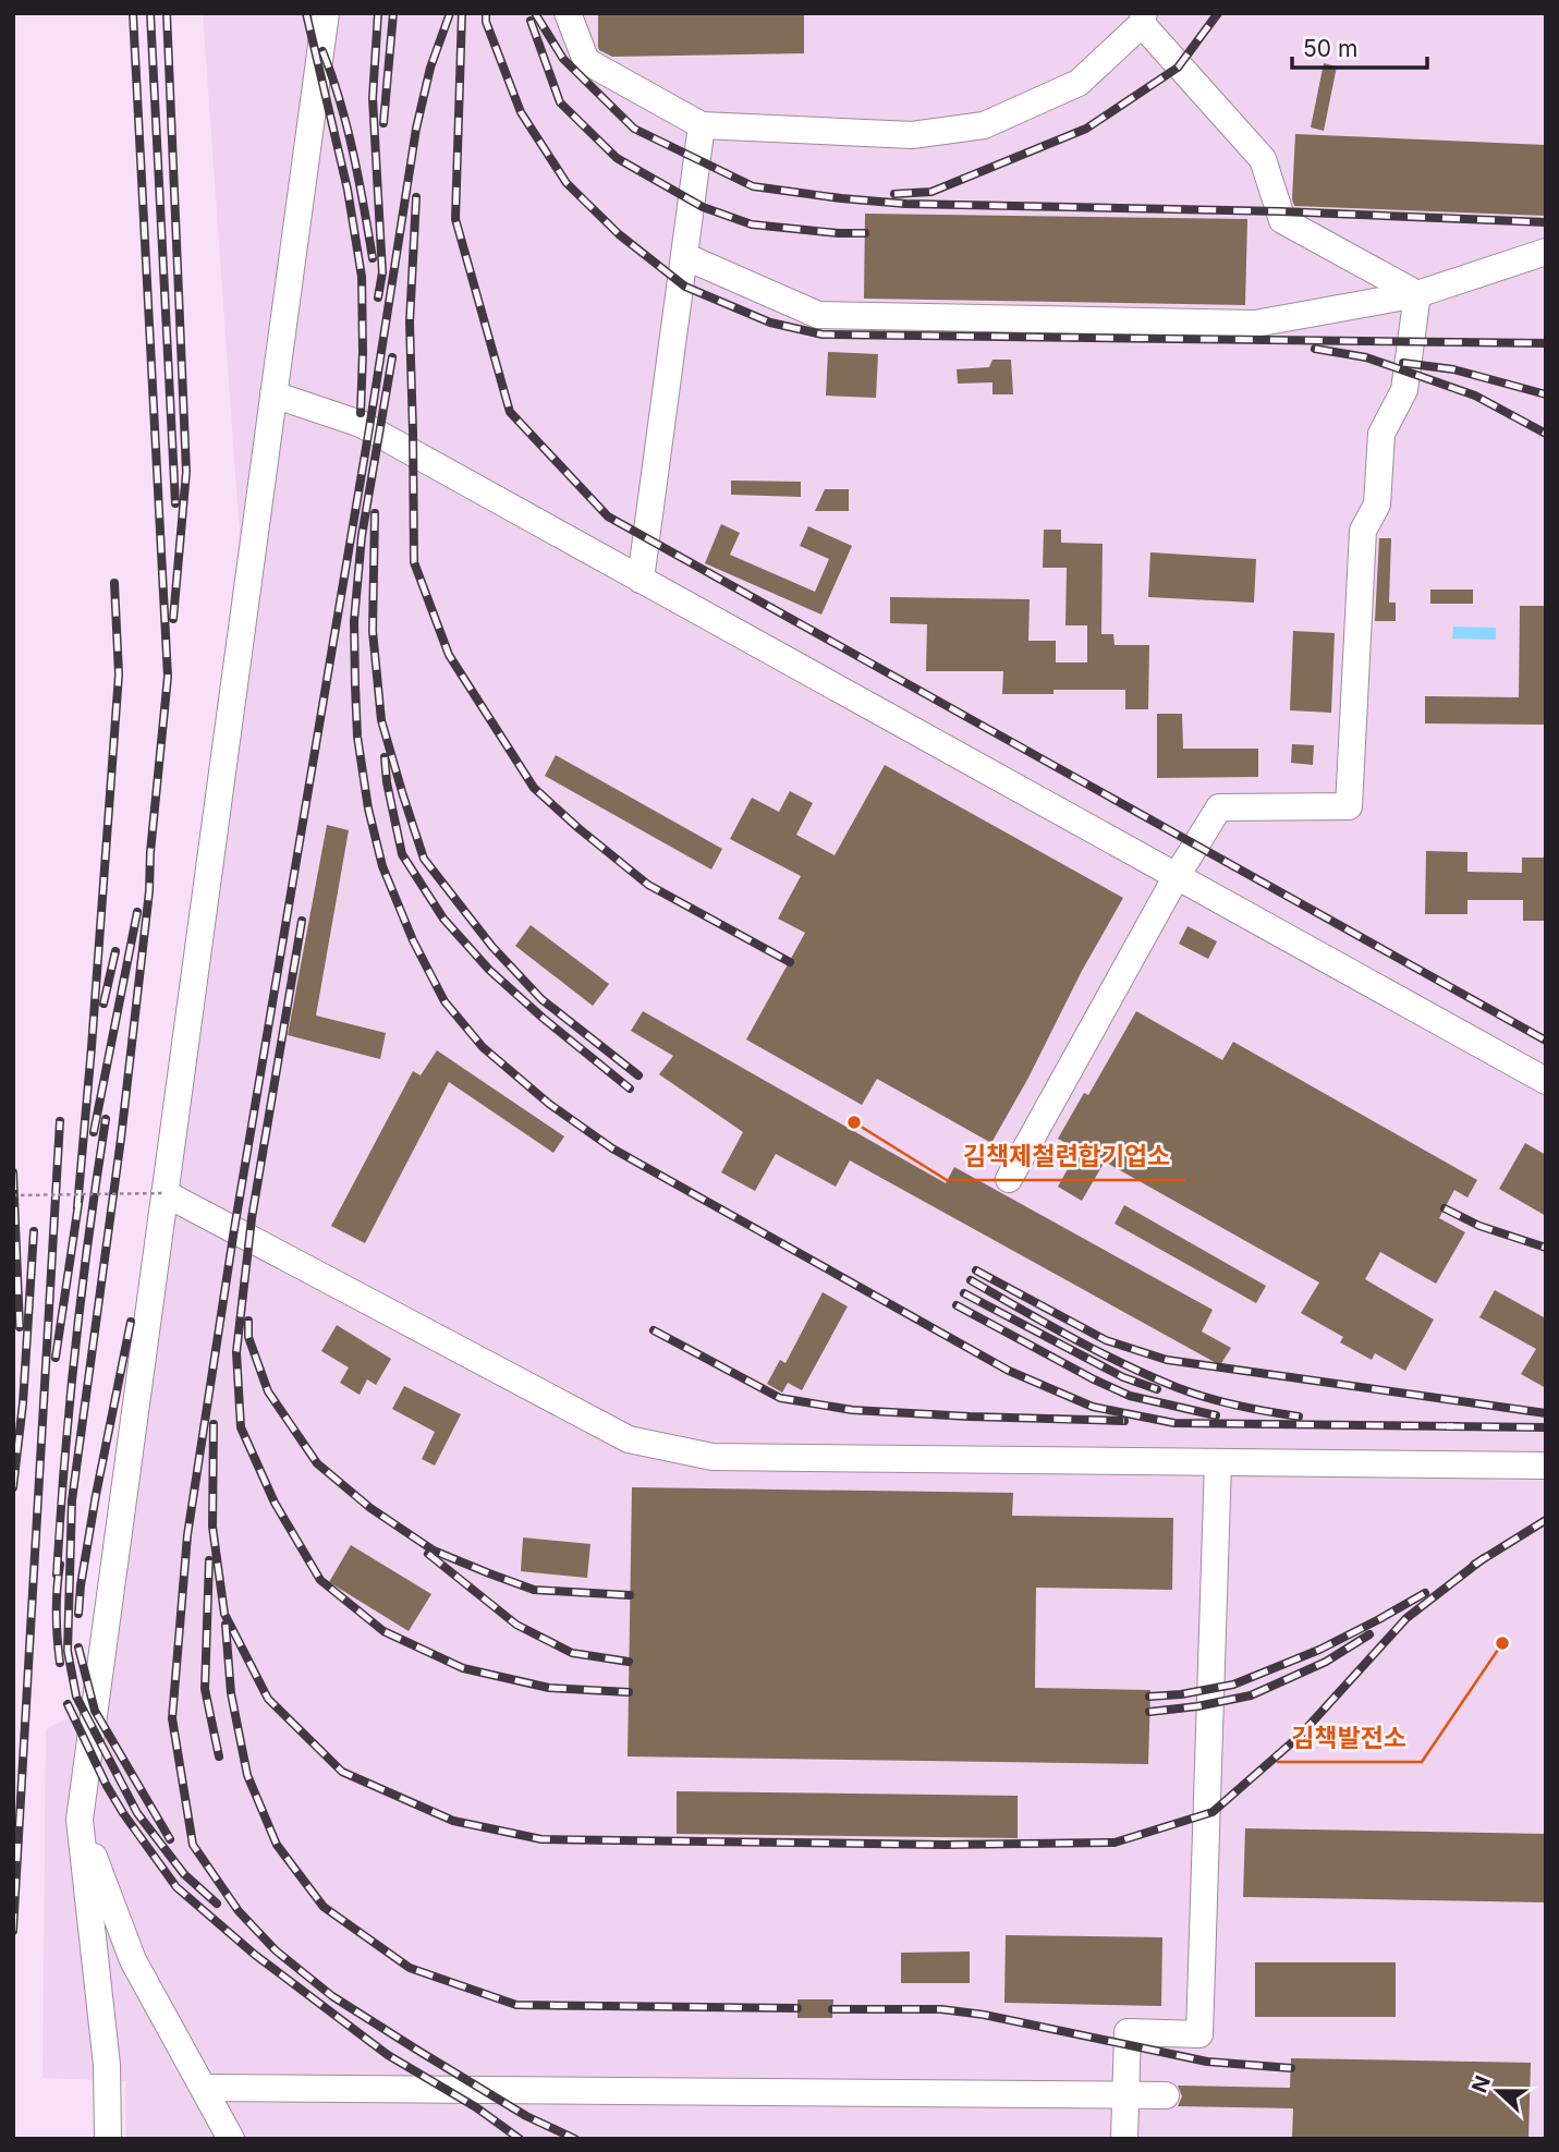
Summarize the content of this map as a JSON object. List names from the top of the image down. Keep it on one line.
{"places":["김책제철련합기업소","김책발전소"],"scale_bar":"50 m","north":"left"}
